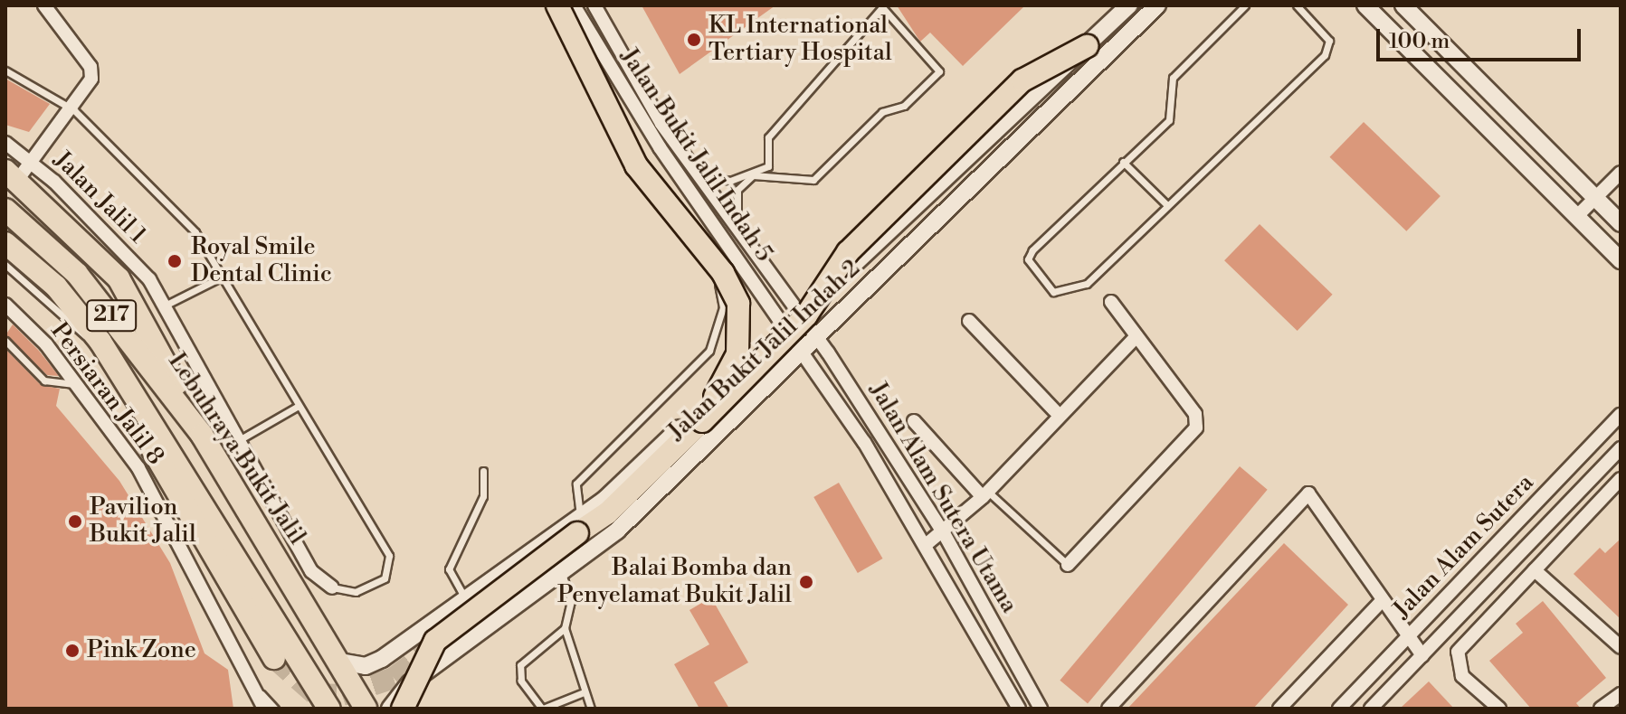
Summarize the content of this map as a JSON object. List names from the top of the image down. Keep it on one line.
{"streets":{"highway":["217","Lebuhraya Bukit Jalil"],"street":["Jalan Bukit Jalil Indah 5","Jalan Jalil 1","Jalan Bukit Jalil Indah 2","Persiaran Jalil 8","Jalan Alam Sutera Utama","Jalan Alam Sutera"]},"crossings":[["Jalan Bukit Jalil Indah 5","Jalan Bukit Jalil Indah 2"],["Jalan Bukit Jalil Indah 5","Jalan Alam Sutera Utama"],["Jalan Bukit Jalil Indah 2","Lebuhraya Bukit Jalil"],["Jalan Bukit Jalil Indah 2","Jalan Alam Sutera Utama"]],"places":["KL International Tertiary Hospital","Royal Smile Dental Clinic","Pavilion Bukit Jalil","Balai Bomba dan Penyelamat Bukit Jalil","Pink Zone"],"scale_bar":"100 m"}
